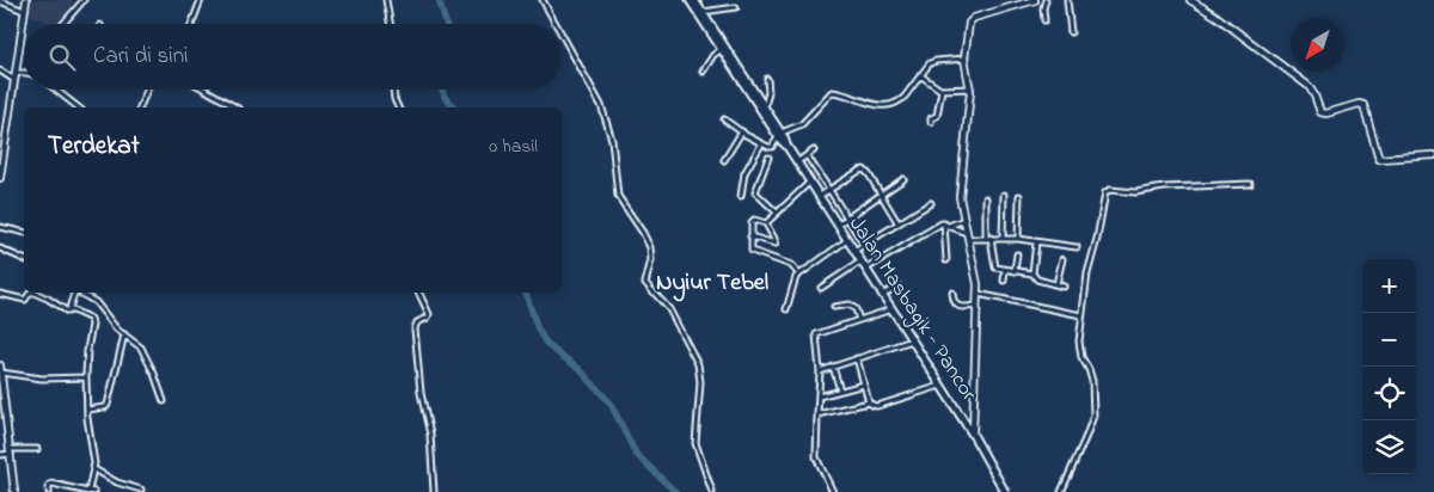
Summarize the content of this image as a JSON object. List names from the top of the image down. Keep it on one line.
{"streets":{"main road":["Jalan Masbagik - Pancor"]},"districts":["Nyiur Tebel"],"north":"bottom left","page":{"search":"Cari di sini","heading":["Terdekat","0 hasil"],"map_buttons":["+","−"]}}
